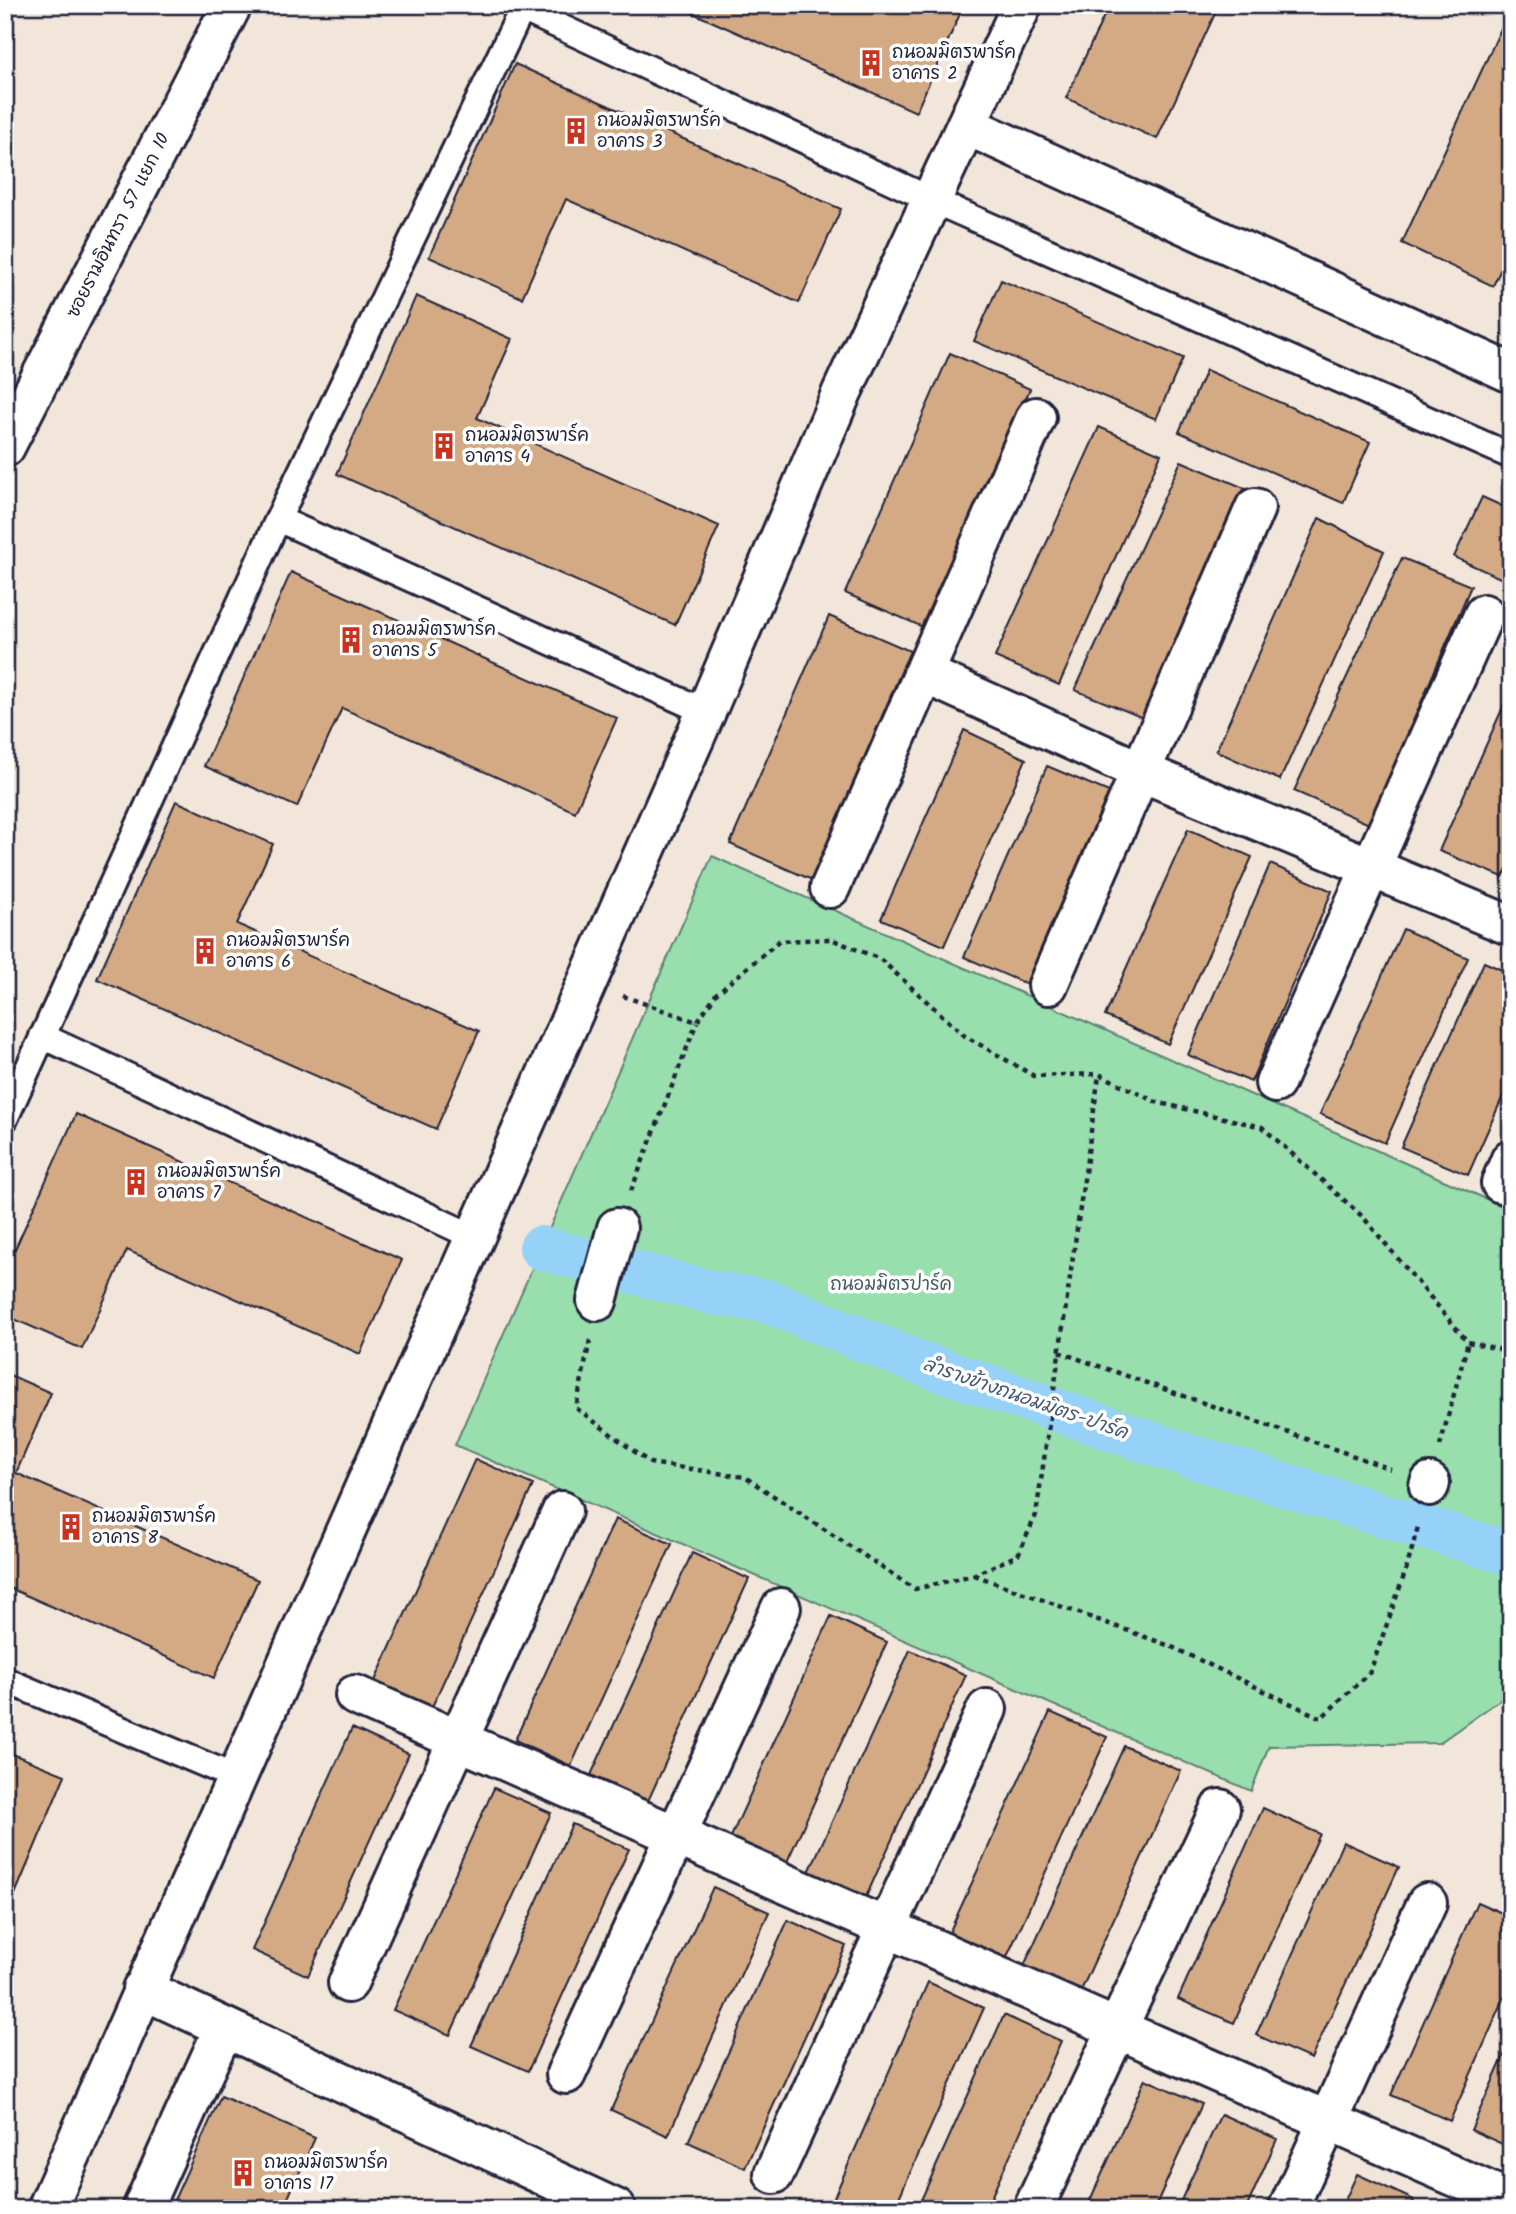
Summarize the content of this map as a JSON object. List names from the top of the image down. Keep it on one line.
{"streets":{"street":["ซอยรามอินทรา 57 แยก 10"]},"water":["ลำรางข้างถนอมมิตร-ปาร์ค"],"parks":["ถนอมมิตรปาร์ค"],"places":{"building":["ถนอมมิตรพาร์ค อาคาร 2","ถนอมมิตรพาร์ค อาคาร 3","ถนอมมิตรพาร์ค อาคาร 4","ถนอมมิตรพาร์ค อาคาร 5","ถนอมมิตรพาร์ค อาคาร 6","ถนอมมิตรพาร์ค อาคาร 7","ถนอมมิตรพาร์ค อาคาร 8","ถนอมมิตรพาร์ค อาคาร 17"]}}
